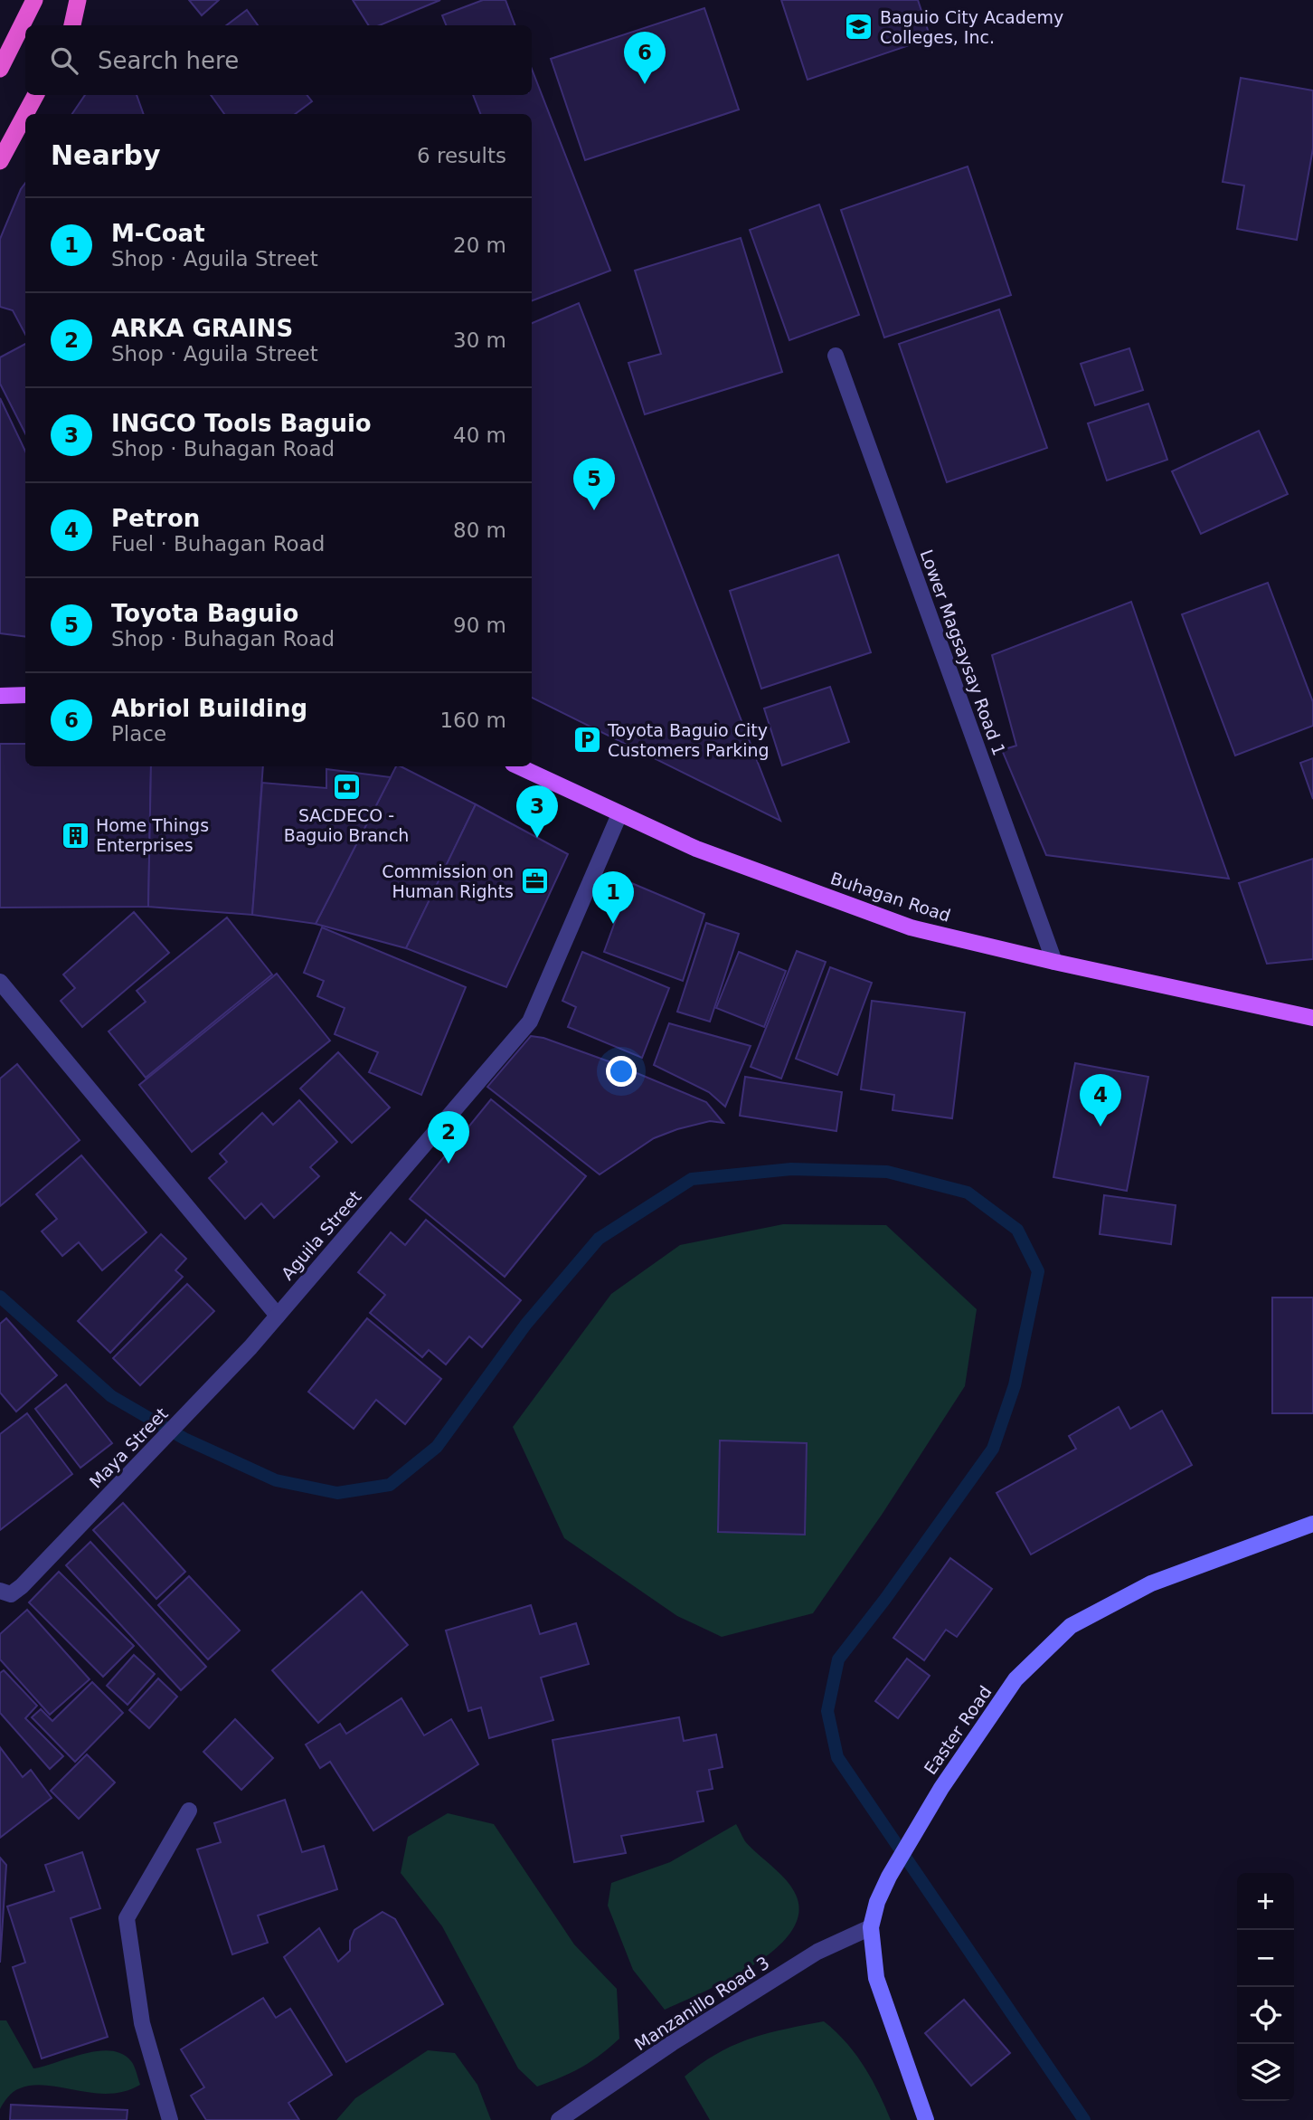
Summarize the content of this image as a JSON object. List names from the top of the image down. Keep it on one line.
{"streets":{"main road":["Buhagan Road","Easter Road"],"street":["Lower Magsaysay Road 1","Aguila Street","Maya Street","Manzanillo Road 3"]},"crossings":[["Lower Magsaysay Road 1","Buhagan Road"],["Buhagan Road","Aguila Street"],["Aguila Street","Maya Street"],["Easter Road","Manzanillo Road 3"]],"places":{"school or university":["Baguio City Academy Colleges, Inc."],"parking":["Toyota Baguio City Customers Parking"],"bank":["SACDECO - Baguio Branch"],"building":["Home Things Enterprises"],"office":["Commission on Human Rights"]},"page":{"search":"Search here","pins":["6","5","3","1","4","2"],"heading":["Nearby","6 results"],"list":[{"mark":"1","name":"M-Coat","note":"Shop · Aguila Street","value":"20 m"},{"mark":"2","name":"ARKA GRAINS","note":"Shop · Aguila Street","value":"30 m"},{"mark":"3","name":"INGCO Tools Baguio","note":"Shop · Buhagan Road","value":"40 m"},{"mark":"4","name":"Petron","note":"Fuel · Buhagan Road","value":"80 m"},{"mark":"5","name":"Toyota Baguio","note":"Shop · Buhagan Road","value":"90 m"},{"mark":"6","name":"Abriol Building","note":"Place","value":"160 m"}],"map_buttons":["+","−"]}}
